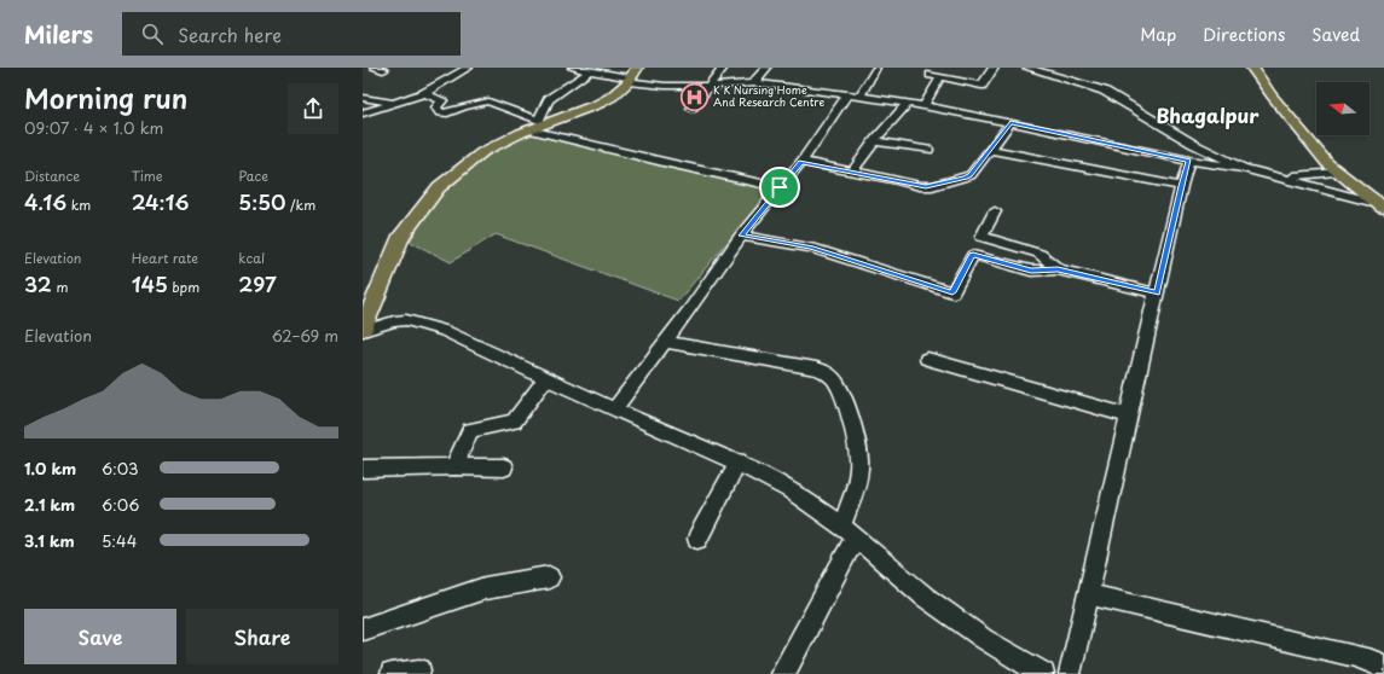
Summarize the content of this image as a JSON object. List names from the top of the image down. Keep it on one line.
{"districts":["Bhagalpur"],"places":{"hospital":["K K Nursing Home And Research Centre"]},"north":"left","page":{"header":"Milers","search":"Search here","nav":["Map","Directions","Saved"],"heading":["Morning run","09:07 · 4 × 1.0 km"],"stats":[["Distance","4.16 km"],["Time","24:16"],["Pace","5:50 /km"],["Elevation","32 m"],["Heart rate","145 bpm"],["kcal","297"]],"chart":["Elevation","62–69 m"],"list":[{"name":"1.0 km","note":"6:03"},{"name":"2.1 km","note":"6:06"},{"name":"3.1 km","note":"5:44"}],"buttons":["Save","Share"]}}
